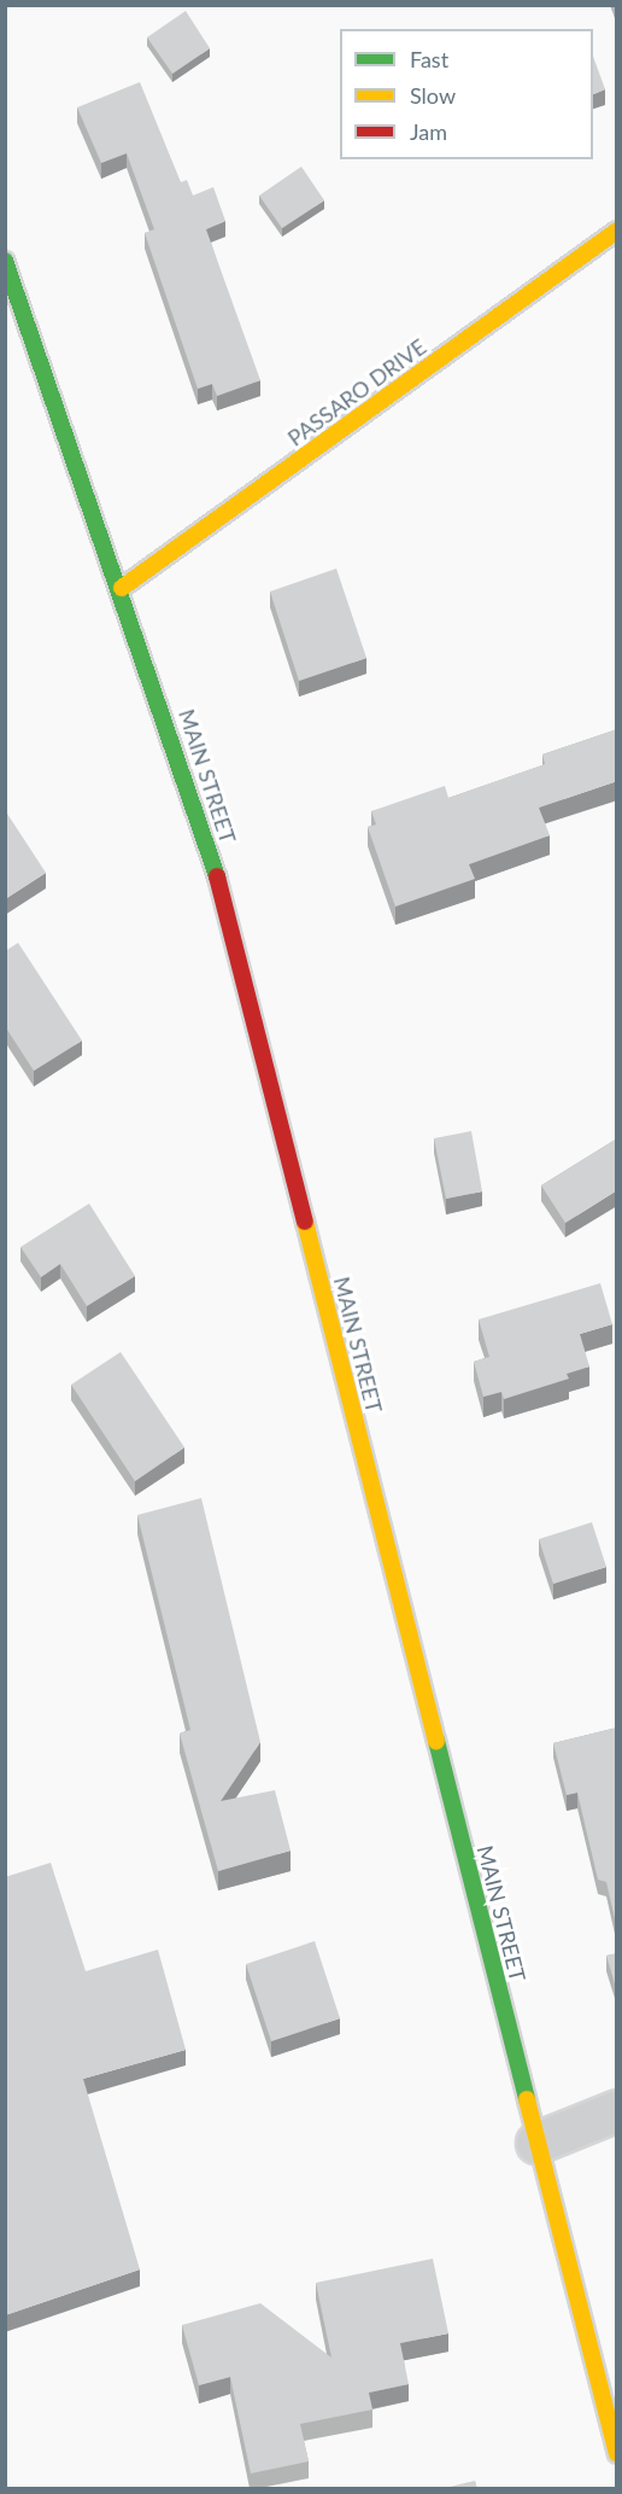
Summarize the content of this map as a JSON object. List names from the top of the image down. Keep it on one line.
{"streets":{"street":["PASSARO DRIVE","MAIN STREET"]},"crossings":[["PASSARO DRIVE","MAIN STREET"]],"legend":["Fast","Slow","Jam"]}
